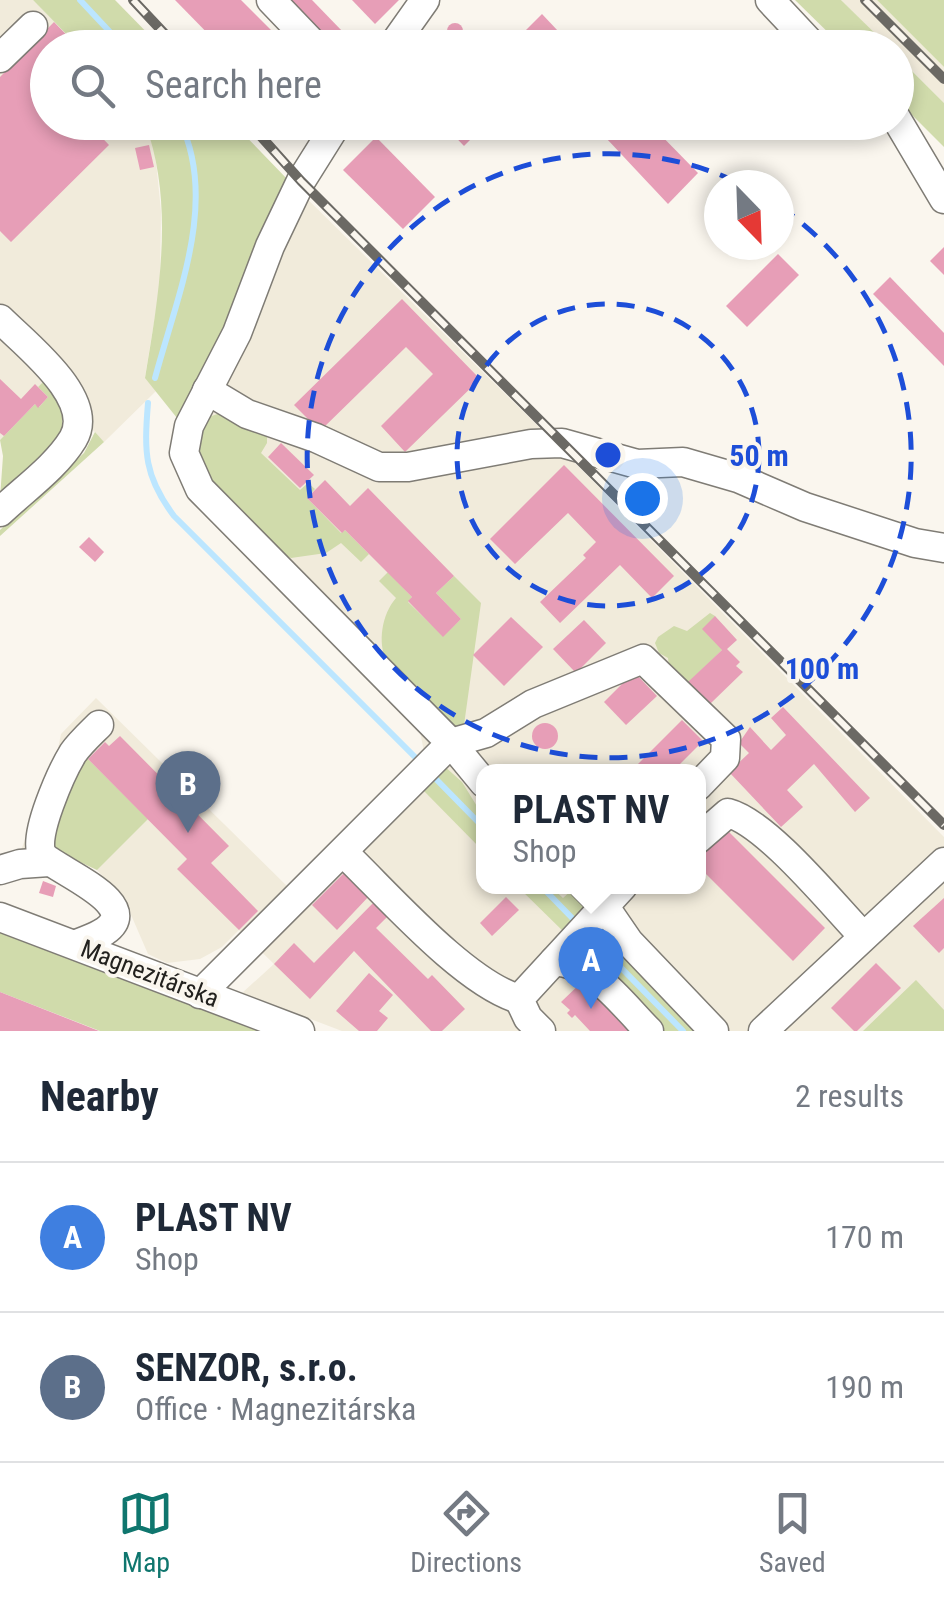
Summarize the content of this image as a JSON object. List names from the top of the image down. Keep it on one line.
{"streets":{"street":["Magnezitárska"]},"north":"bottom right","page":{"search":"Search here","pins":["B","A"],"popup":["PLAST NV","Shop"],"heading":["Nearby","2 results"],"list":[{"mark":"A","name":"PLAST NV","note":"Shop","value":"170 m"},{"mark":"B","name":"SENZOR, s.r.o.","note":"Office · Magnezitárska","value":"190 m"}],"nav":["Map","Directions","Saved"]},"rings":["50 m","100 m"]}
